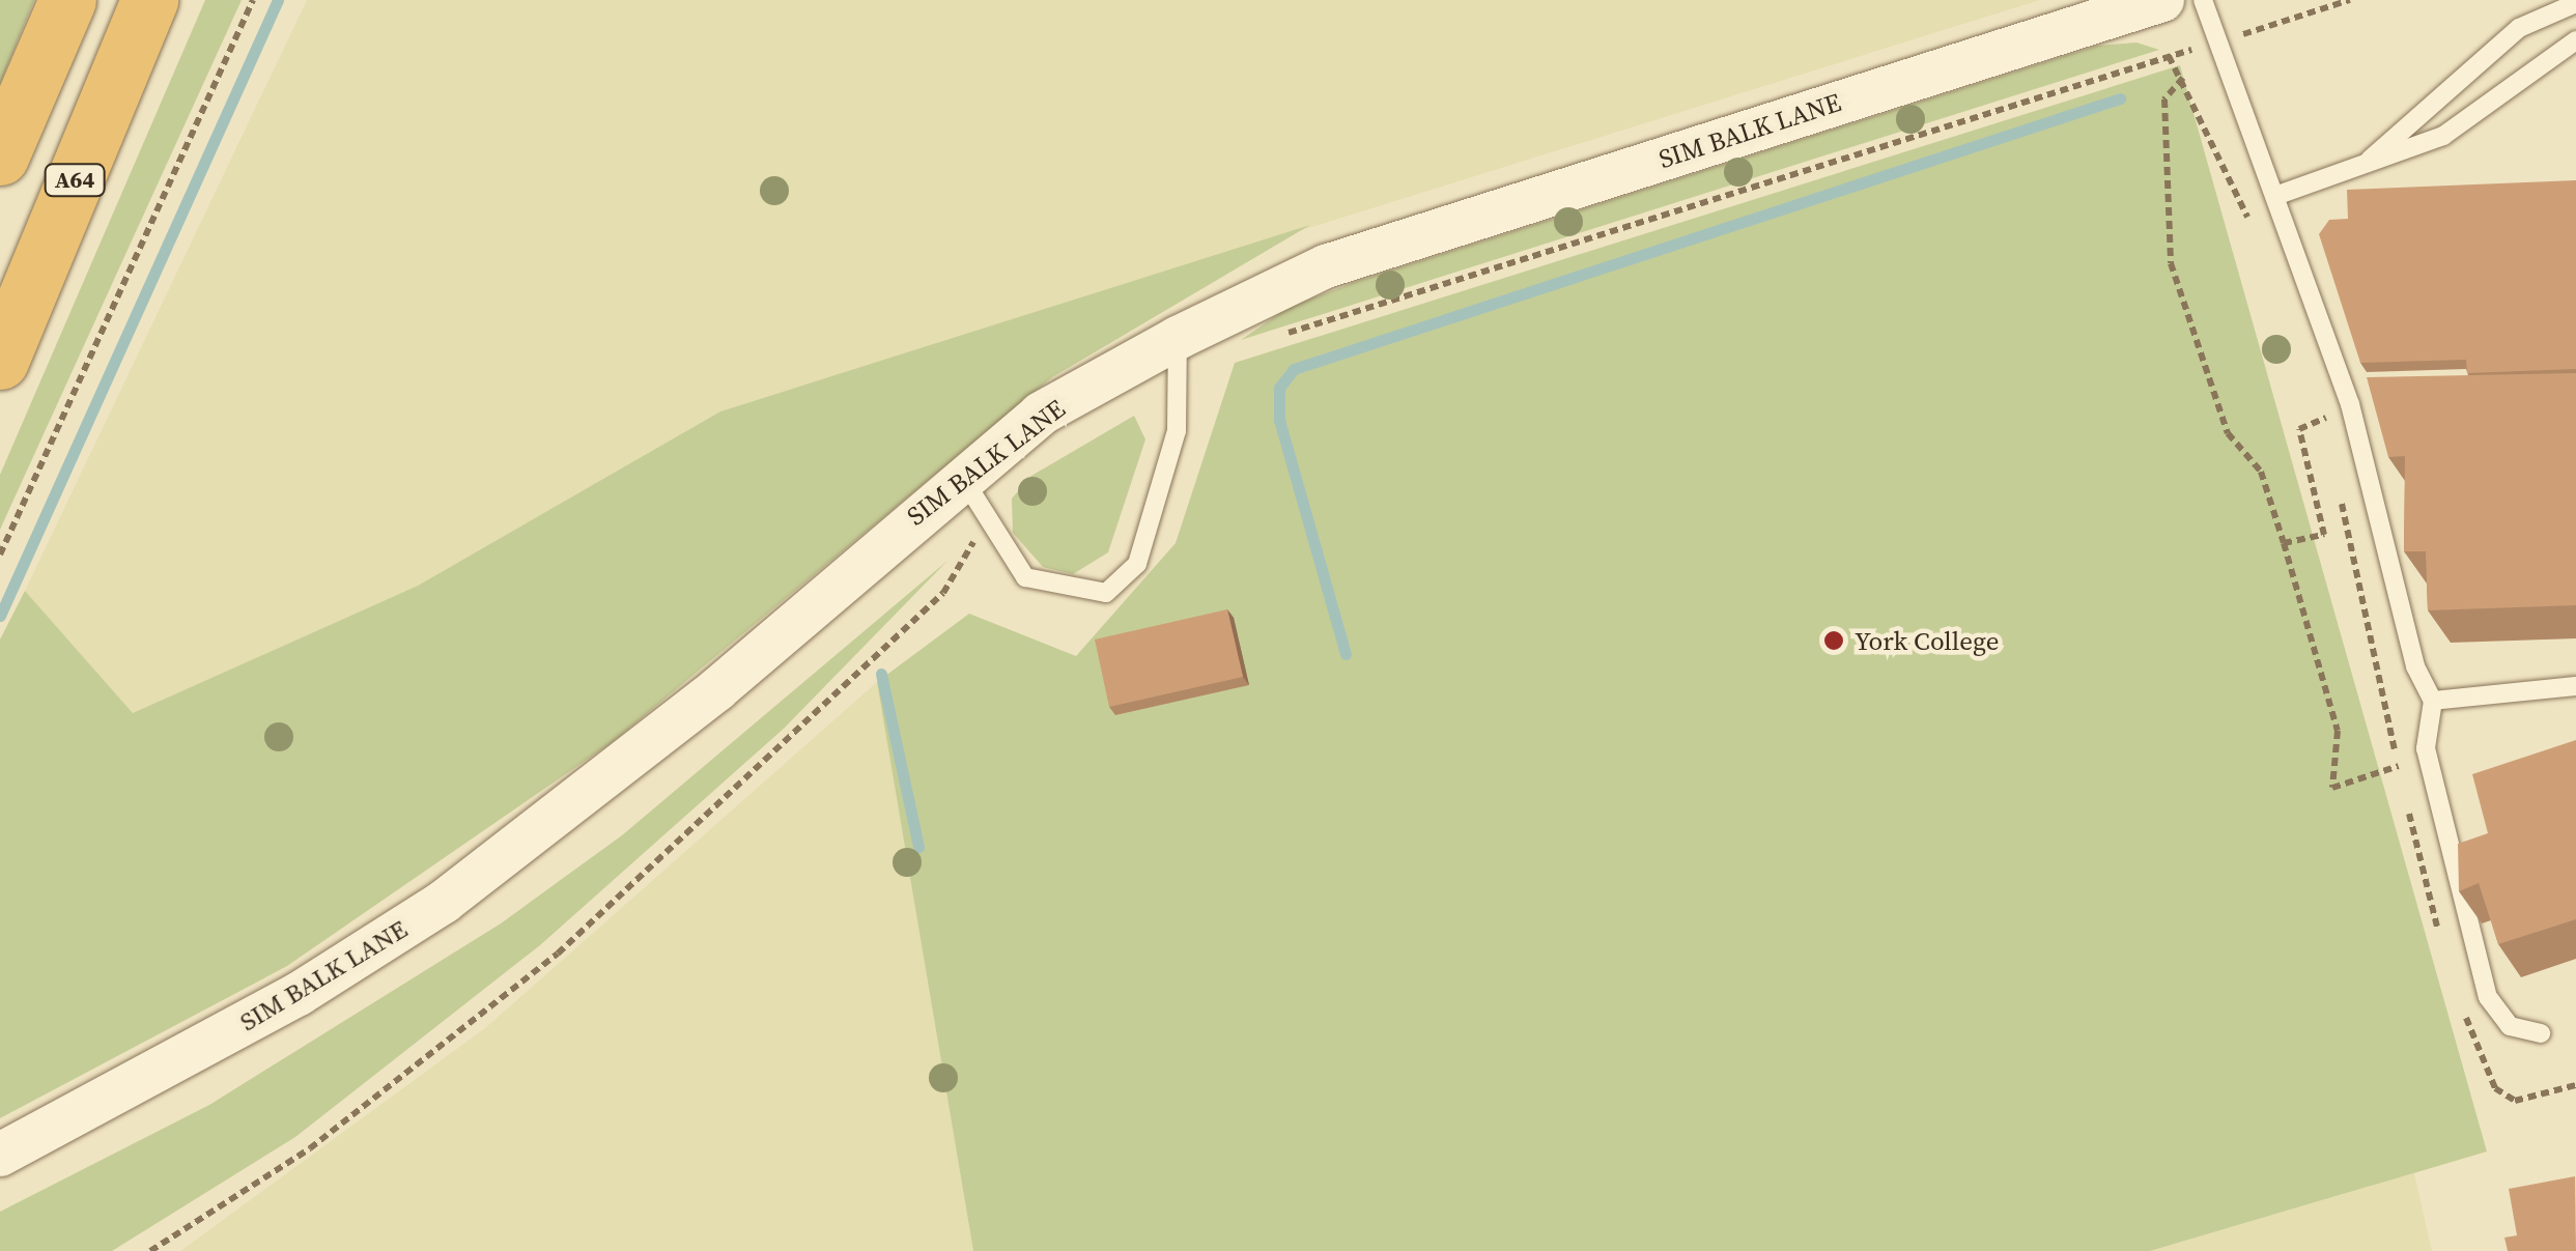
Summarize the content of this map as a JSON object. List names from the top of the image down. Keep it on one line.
{"streets":{"highway":["A64"],"street":["SIM BALK LANE"]},"places":["York College"]}
